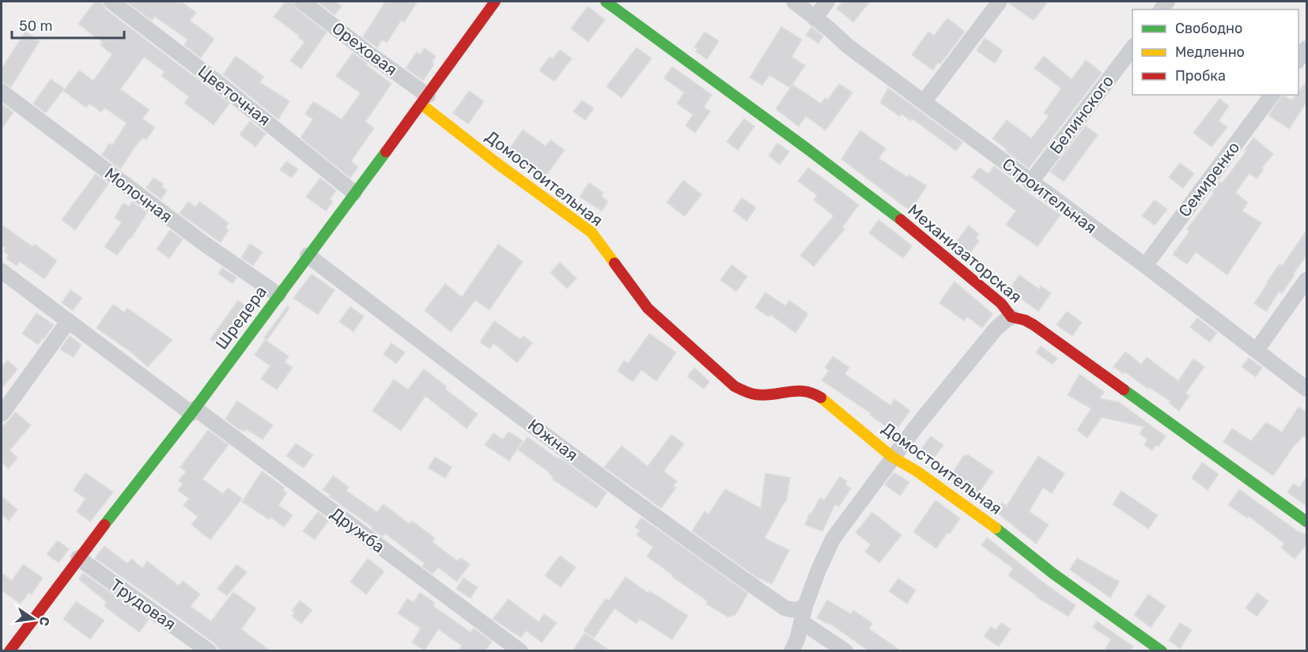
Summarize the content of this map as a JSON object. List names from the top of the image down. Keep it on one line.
{"streets":{"street":["Ореховая","Цветочная","Белинского","Домостоительная","Семиренко","Молочная","Строительная","Механизаторская","Шредера","Южная","Дружба","Трудовая"]},"crossings":[["Ореховая","Домостоительная"],["Ореховая","Шредера"],["Цветочная","Шредера"],["Белинского","Строительная"],["Домостоительная","Шредера"],["Семиренко","Строительная"],["Молочная","Шредера"],["Шредера","Южная"],["Шредера","Дружба"],["Шредера","Трудовая"]],"legend":["Свободно","Медленно","Пробка"],"scale_bar":"50 m","north":"right"}
